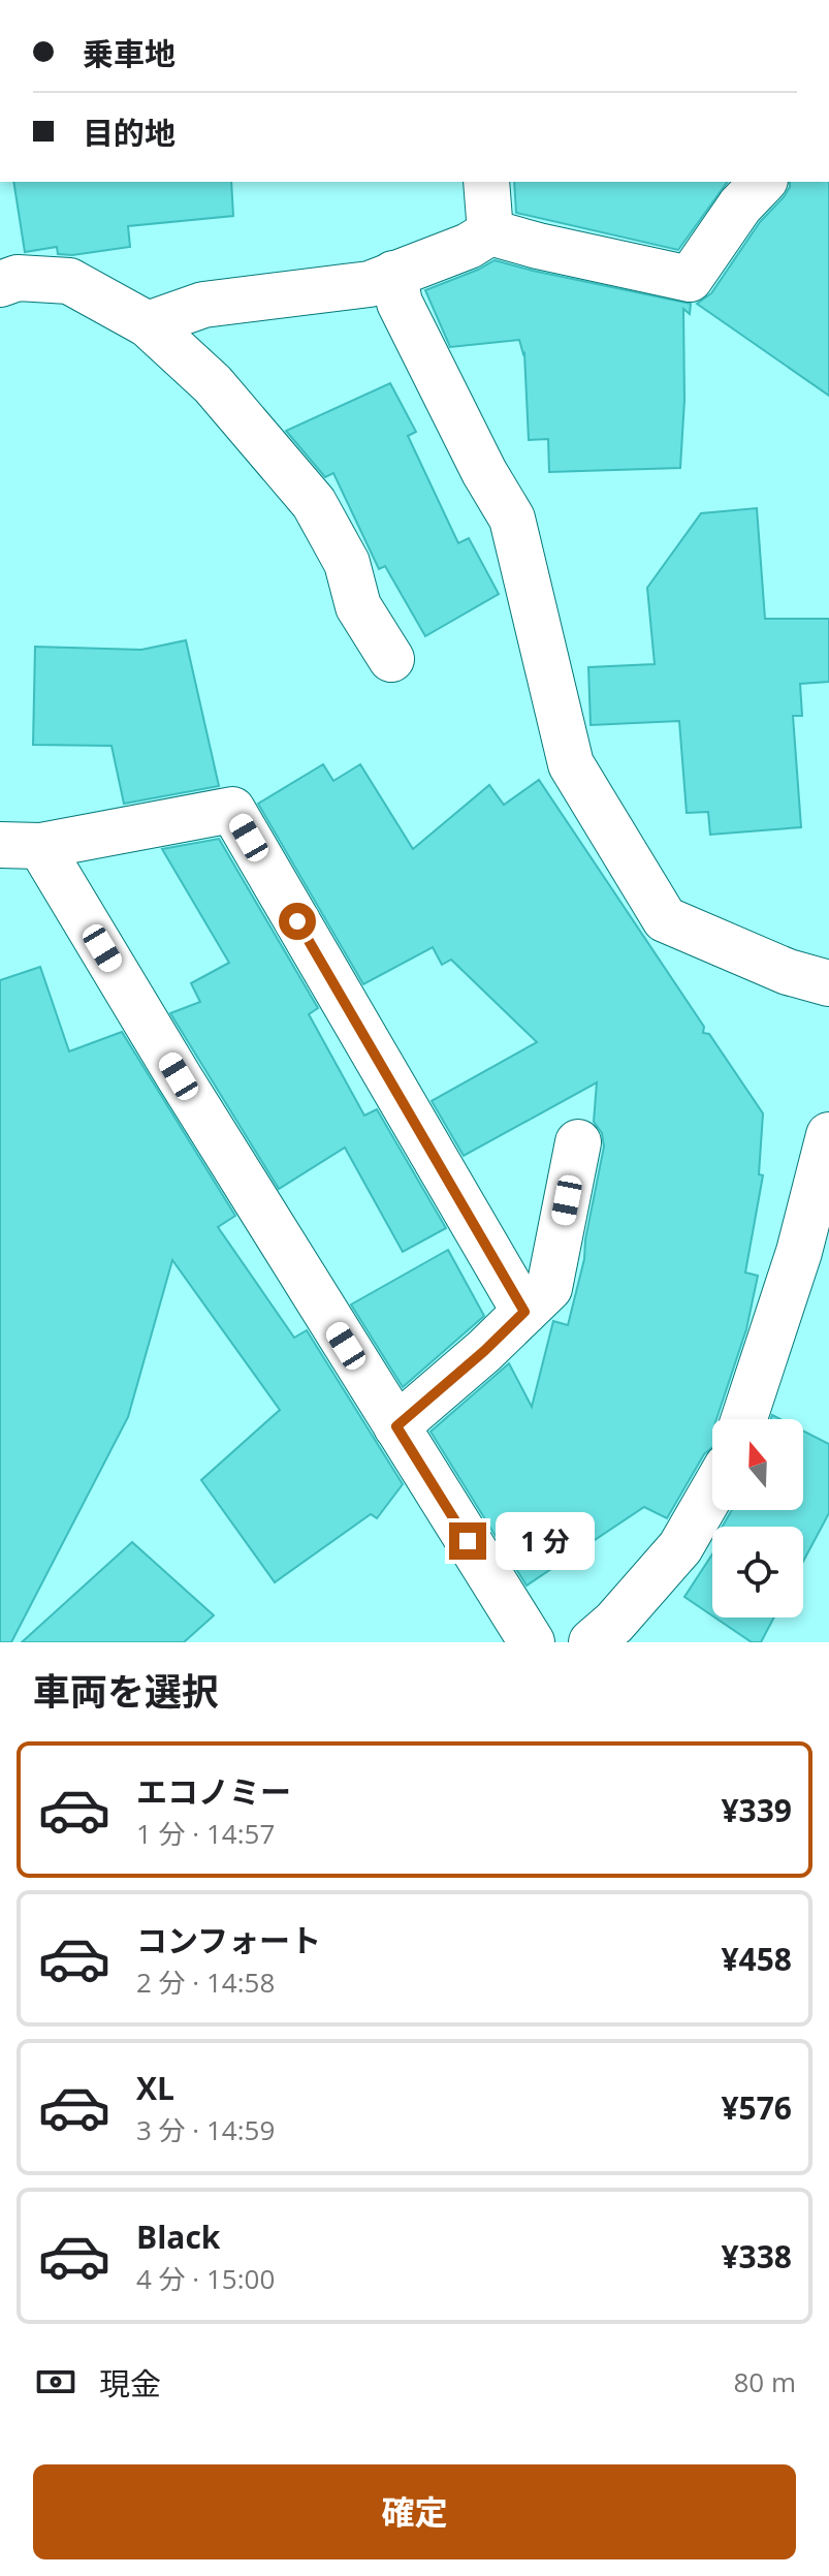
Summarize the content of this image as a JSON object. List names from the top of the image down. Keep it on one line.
{"north":"top","page":{"banner":["乗車地","目的地"],"bubble":"1 分","heading":"車両を選択","list":[{"name":"エコノミー","note":"1 分 · 14:57","value":"¥339"},{"name":"コンフォート","note":"2 分 · 14:58","value":"¥458"},{"name":"XL","note":"3 分 · 14:59","value":"¥576"},{"name":"Black","note":"4 分 · 15:00","value":"¥338"}],"pay":["現金","80 m"],"buttons":"確定"}}
